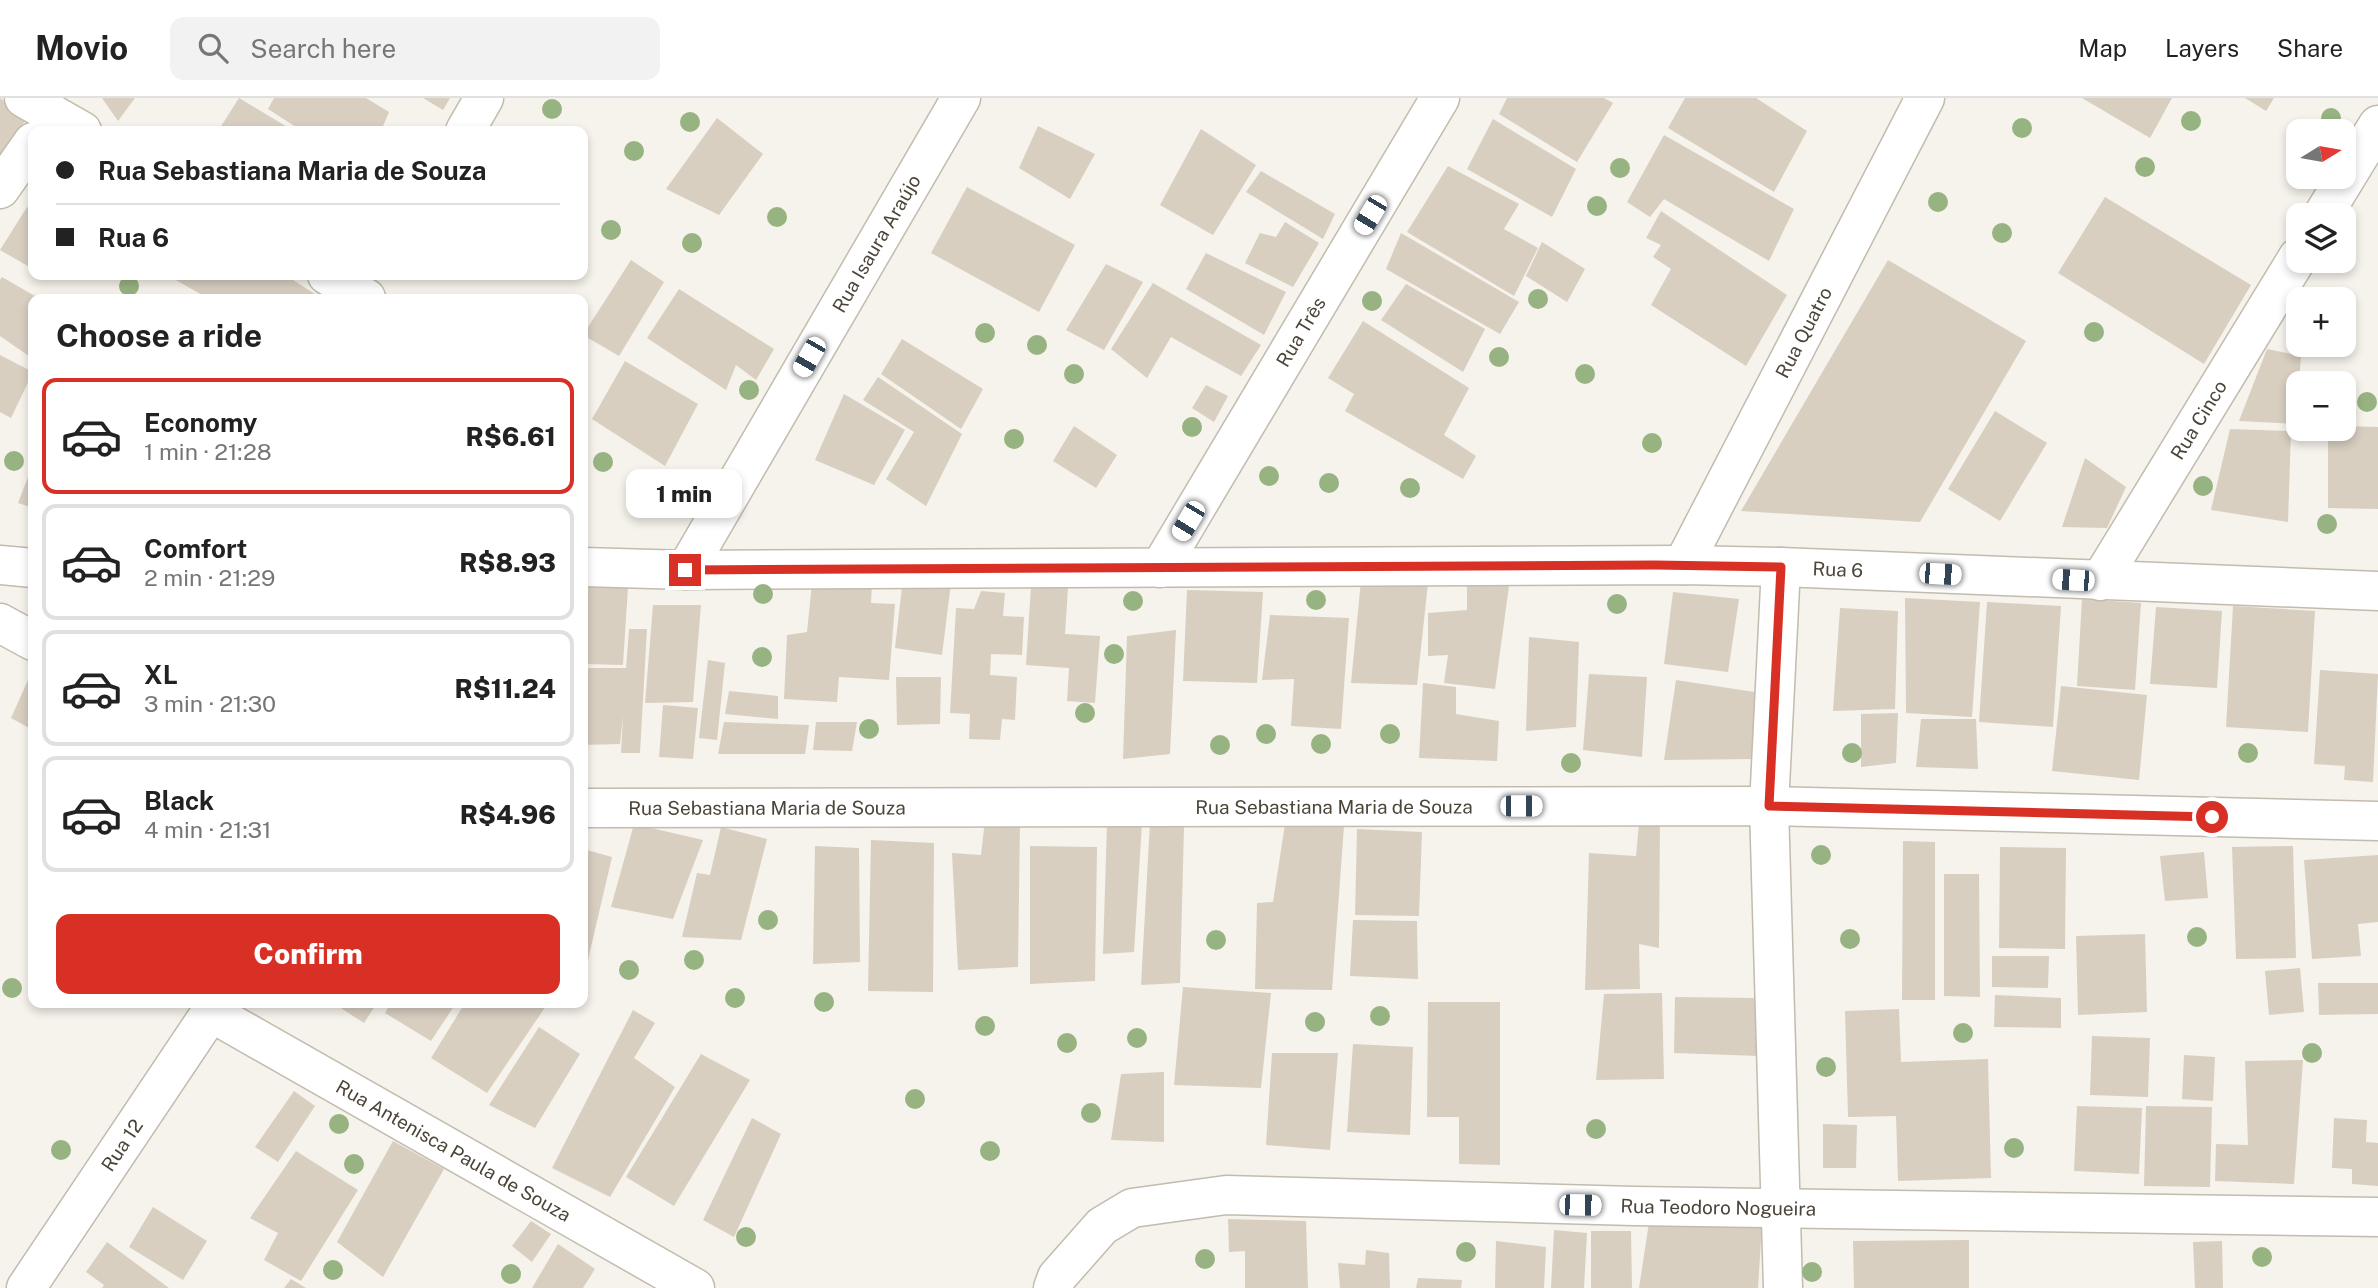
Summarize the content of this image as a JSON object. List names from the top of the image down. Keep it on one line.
{"streets":{"street":["Rua Isaura Araújo","Rua Quatro","Rua Três","Rua Cinco","Rua 6","Rua Sebastiana Maria de Souza","Rua 12","Rua Antenisca Paula de Souza","Rua Teodoro Nogueira"]},"crossings":[["Rua Isaura Araújo","Rua 6"],["Rua Quatro","Rua 6"],["Rua Três","Rua 6"],["Rua Cinco","Rua 6"],["Rua 12","Rua Antenisca Paula de Souza"]],"north":"right","page":{"header":"Movio","search":"Search here","nav":["Map","Layers","Share"],"map_buttons":["+","−"],"banner":["Rua Sebastiana Maria de Souza","Rua 6"],"heading":"Choose a ride","list":[{"name":"Economy","note":"1 min · 21:28","value":"R$6.61"},{"name":"Comfort","note":"2 min · 21:29","value":"R$8.93"},{"name":"XL","note":"3 min · 21:30","value":"R$11.24"},{"name":"Black","note":"4 min · 21:31","value":"R$4.96"}],"bubble":"1 min","buttons":"Confirm"}}
